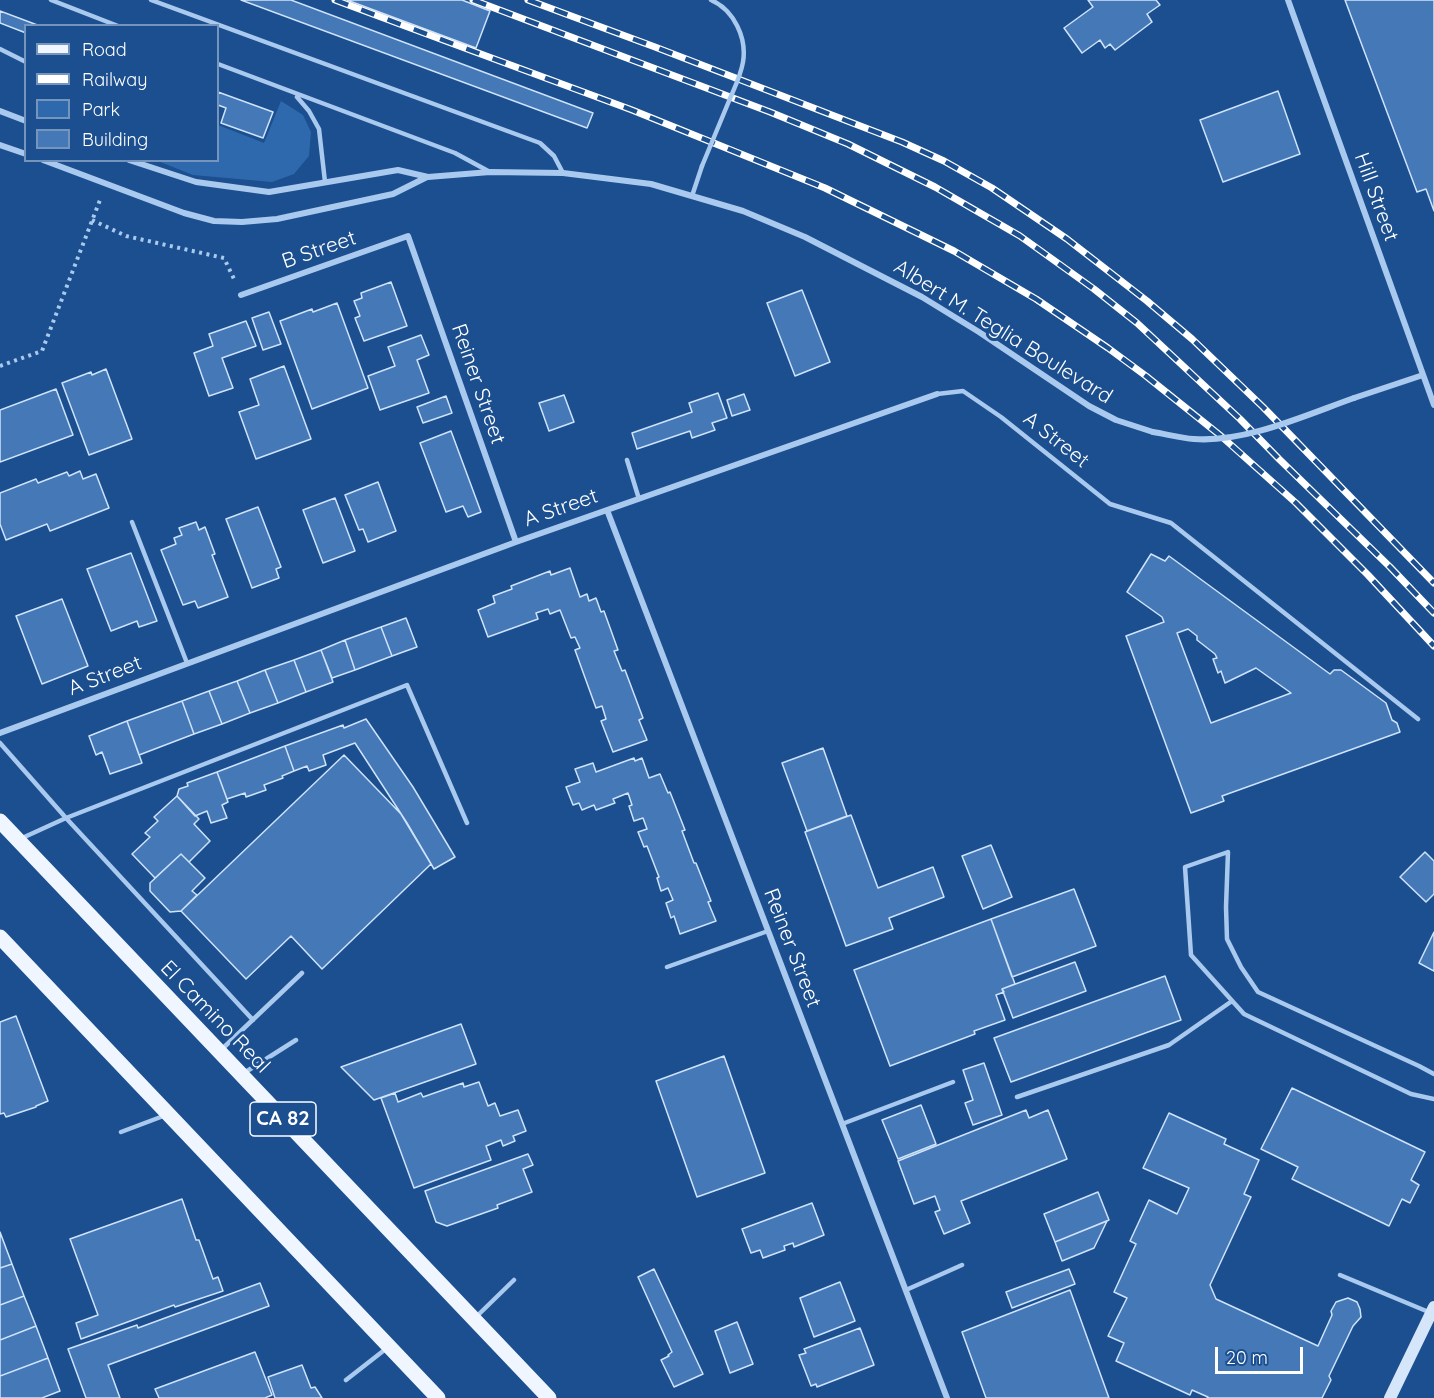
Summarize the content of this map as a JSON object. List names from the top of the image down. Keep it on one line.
{"streets":{"main road":["El Camino Real","CA 82"],"street":["Hill Street","B Street","Albert M. Teglia Boulevard","Reiner Street","A Street"]},"crossings":[["Hill Street","Albert M. Teglia Boulevard"],["B Street","Reiner Street"],["Reiner Street","A Street"]],"legend":["Road","Railway","Park","Building"],"scale_bar":"20 m"}
